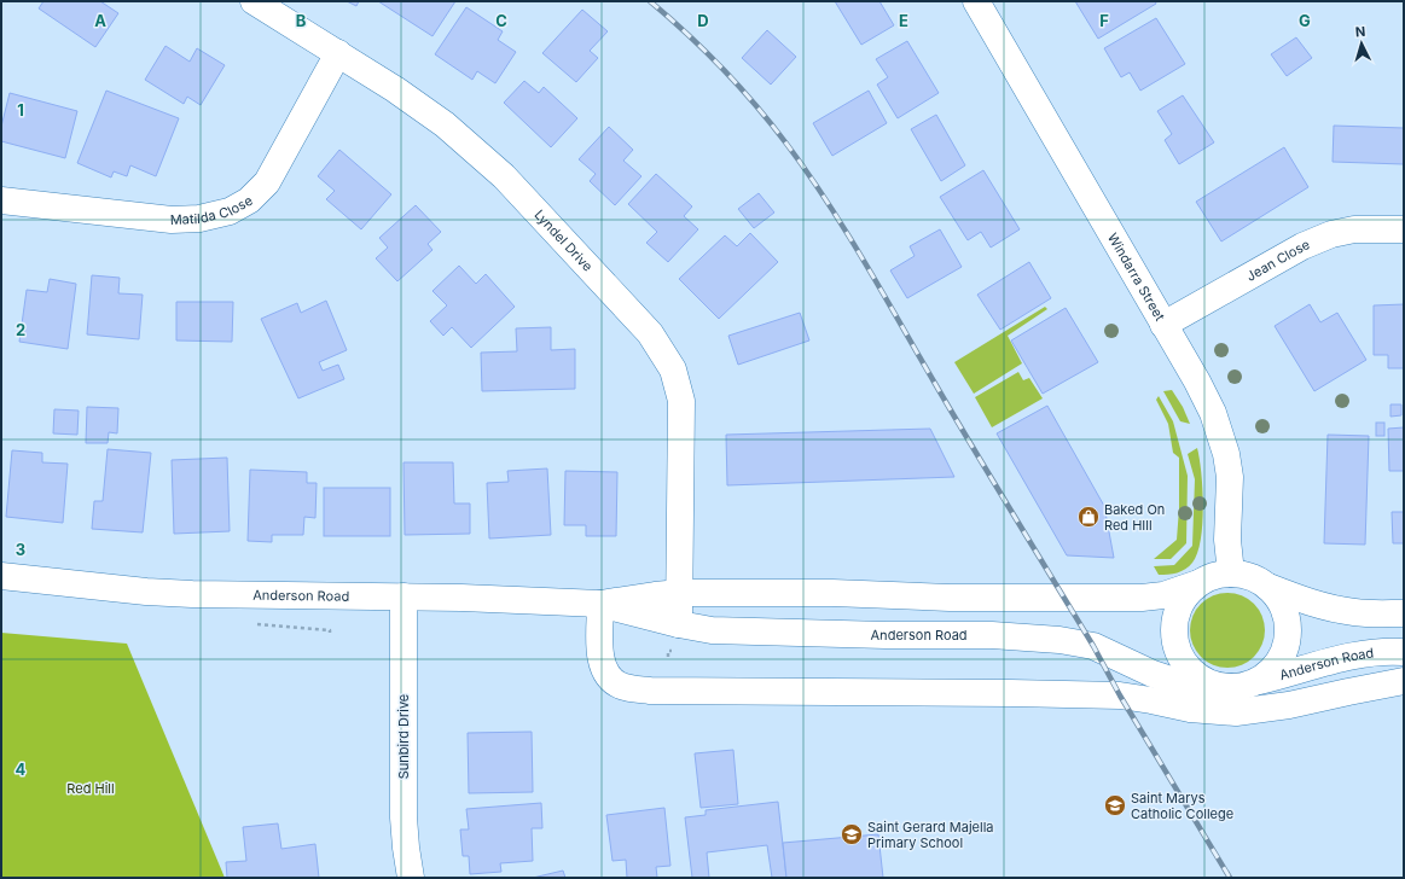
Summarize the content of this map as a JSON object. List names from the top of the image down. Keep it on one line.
{"streets":{"street":["Matilda Close","Lyndel Drive","Jean Close","Windarra Street","Anderson Road","Sunbird Drive"]},"crossings":[["Matilda Close","Lyndel Drive"],["Lyndel Drive","Anderson Road"],["Jean Close","Windarra Street"],["Windarra Street","Anderson Road"],["Anderson Road","Sunbird Drive"]],"parks":["Red Hill"],"places":{"shop":["Baked On Red HIll"],"school or university":["Saint Marys Catholic College","Saint Gerard Majella Primary School"]},"north":"top","grid":{"columns":["A","B","C","D","E","F","G"],"rows":["1","2","3","4"]}}
